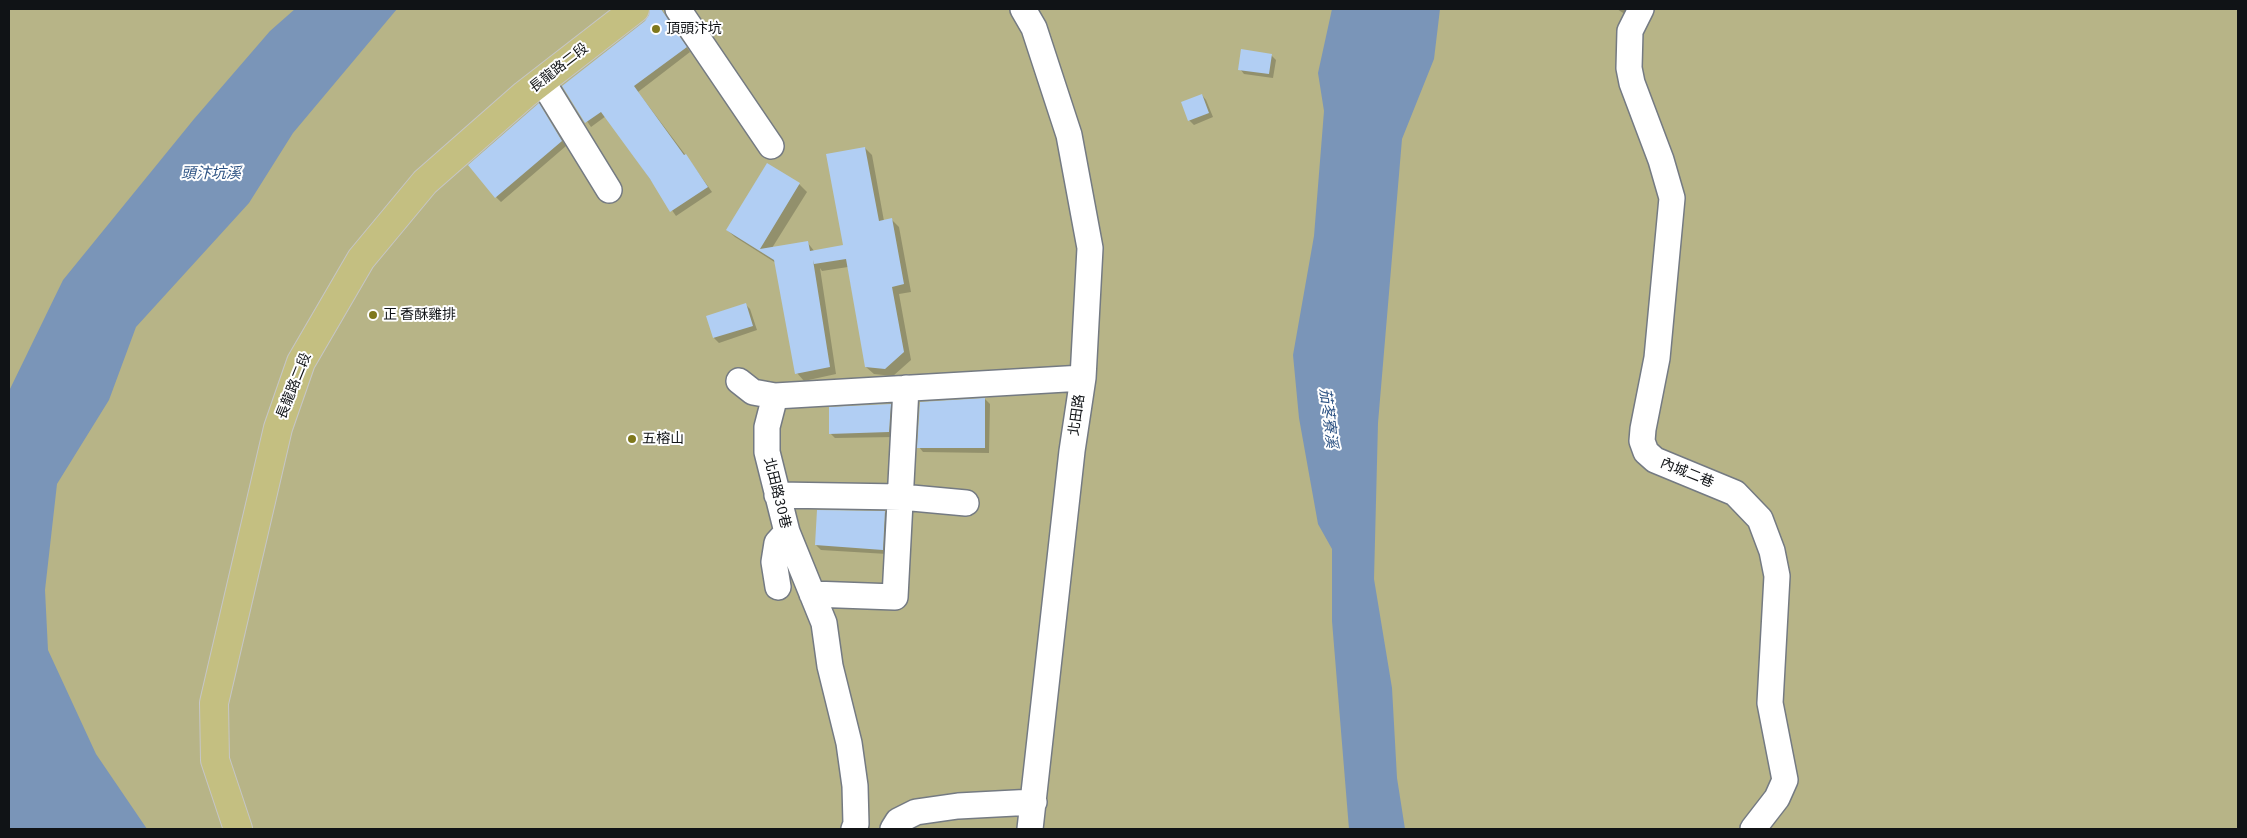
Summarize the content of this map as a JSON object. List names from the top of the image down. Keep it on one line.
{"streets":{"main road":["長龍路二段"],"street":["北田路","內城二巷","北田路30巷"]},"water":["頭汴坑溪","茄苳寮溪"],"places":["頂頭汴坑","正 香酥雞排","五榕山"]}
